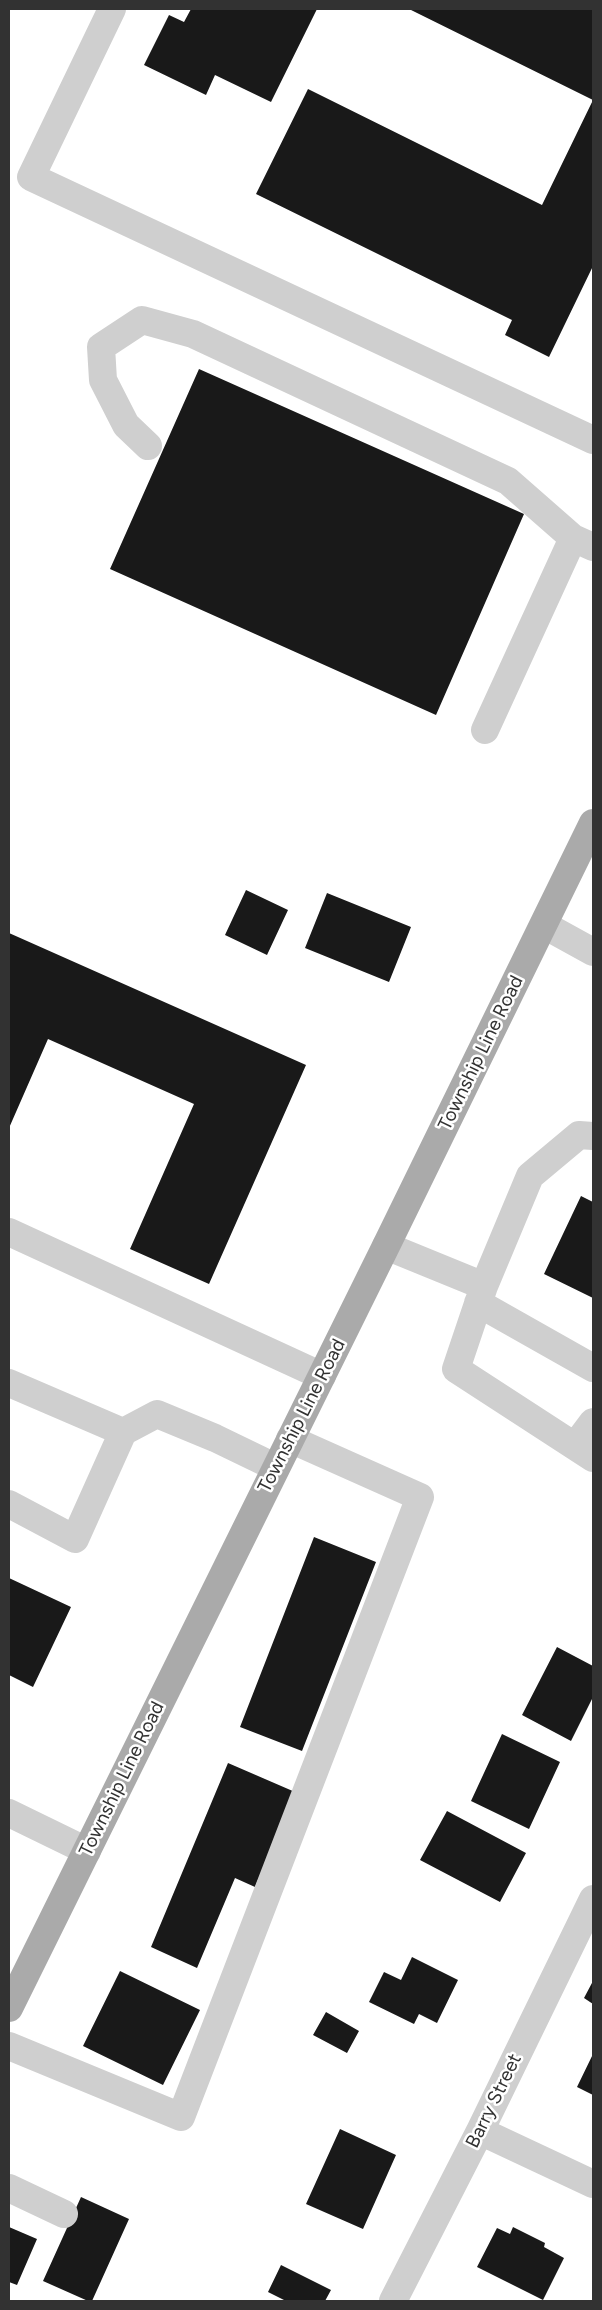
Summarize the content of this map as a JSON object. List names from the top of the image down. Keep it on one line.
{"streets":{"main road":["Township Line Road"],"street":["Barry Street"]}}
